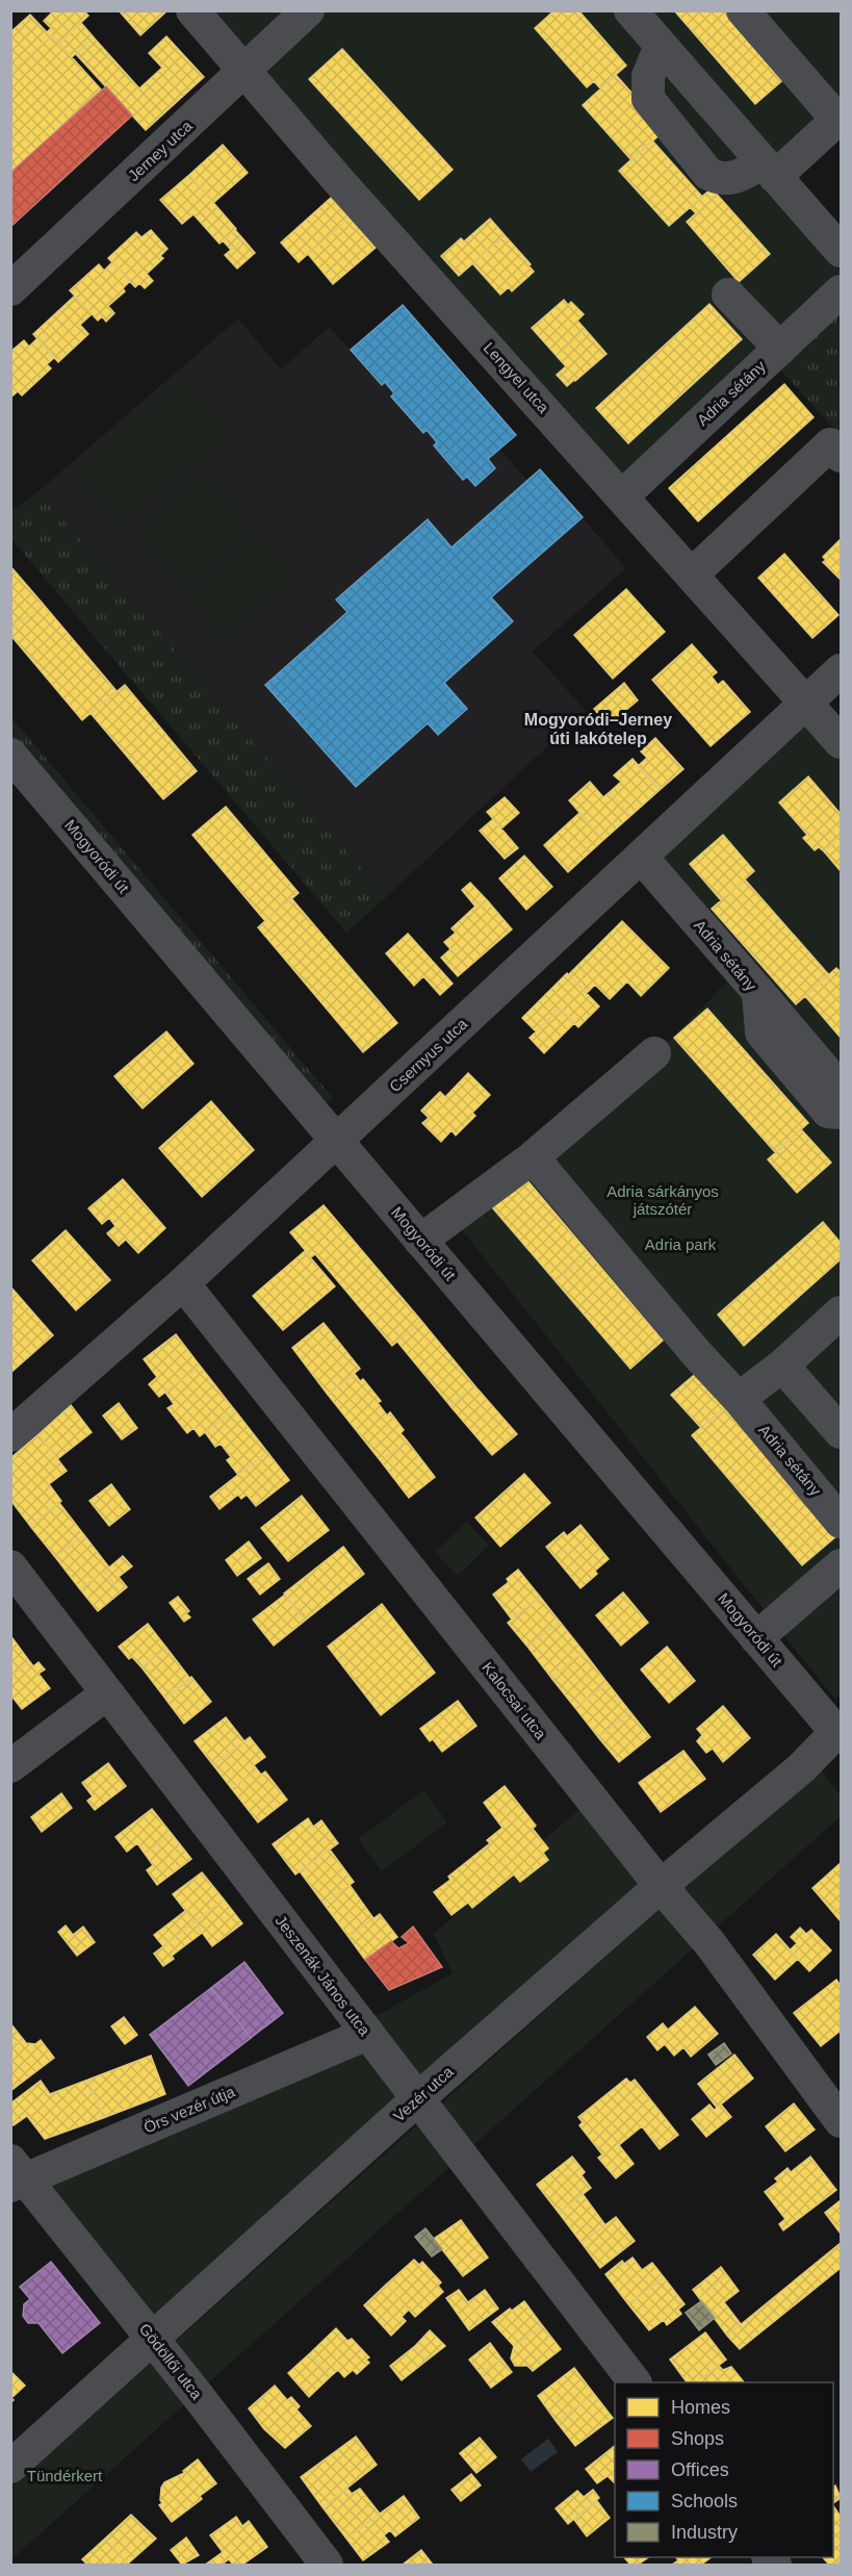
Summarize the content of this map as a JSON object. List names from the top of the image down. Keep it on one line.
{"streets":{"street":["Jerney utca","Lengyel utca","Adria sétány","Mogyoródi út","Csernyus utca","Kalocsai utca","Jeszenák János utca","Vezér utca","Örs vezér útja","Gödöllői utca"]},"crossings":[["Jerney utca","Lengyel utca"],["Lengyel utca","Adria sétány"],["Lengyel utca","Csernyus utca"],["Adria sétány","Csernyus utca"],["Mogyoródi út","Csernyus utca"],["Mogyoródi út","Vezér utca"],["Csernyus utca","Kalocsai utca"],["Kalocsai utca","Vezér utca"],["Jeszenák János utca","Vezér utca"],["Jeszenák János utca","Örs vezér útja"],["Vezér utca","Gödöllői utca"],["Örs vezér útja","Gödöllői utca"]],"districts":["Mogyoródi–Jerney úti lakótelep"],"parks":["Adria sárkányos játszótér","Adria park","Tündérkert"],"legend":["Homes","Shops","Offices","Schools","Industry"]}
